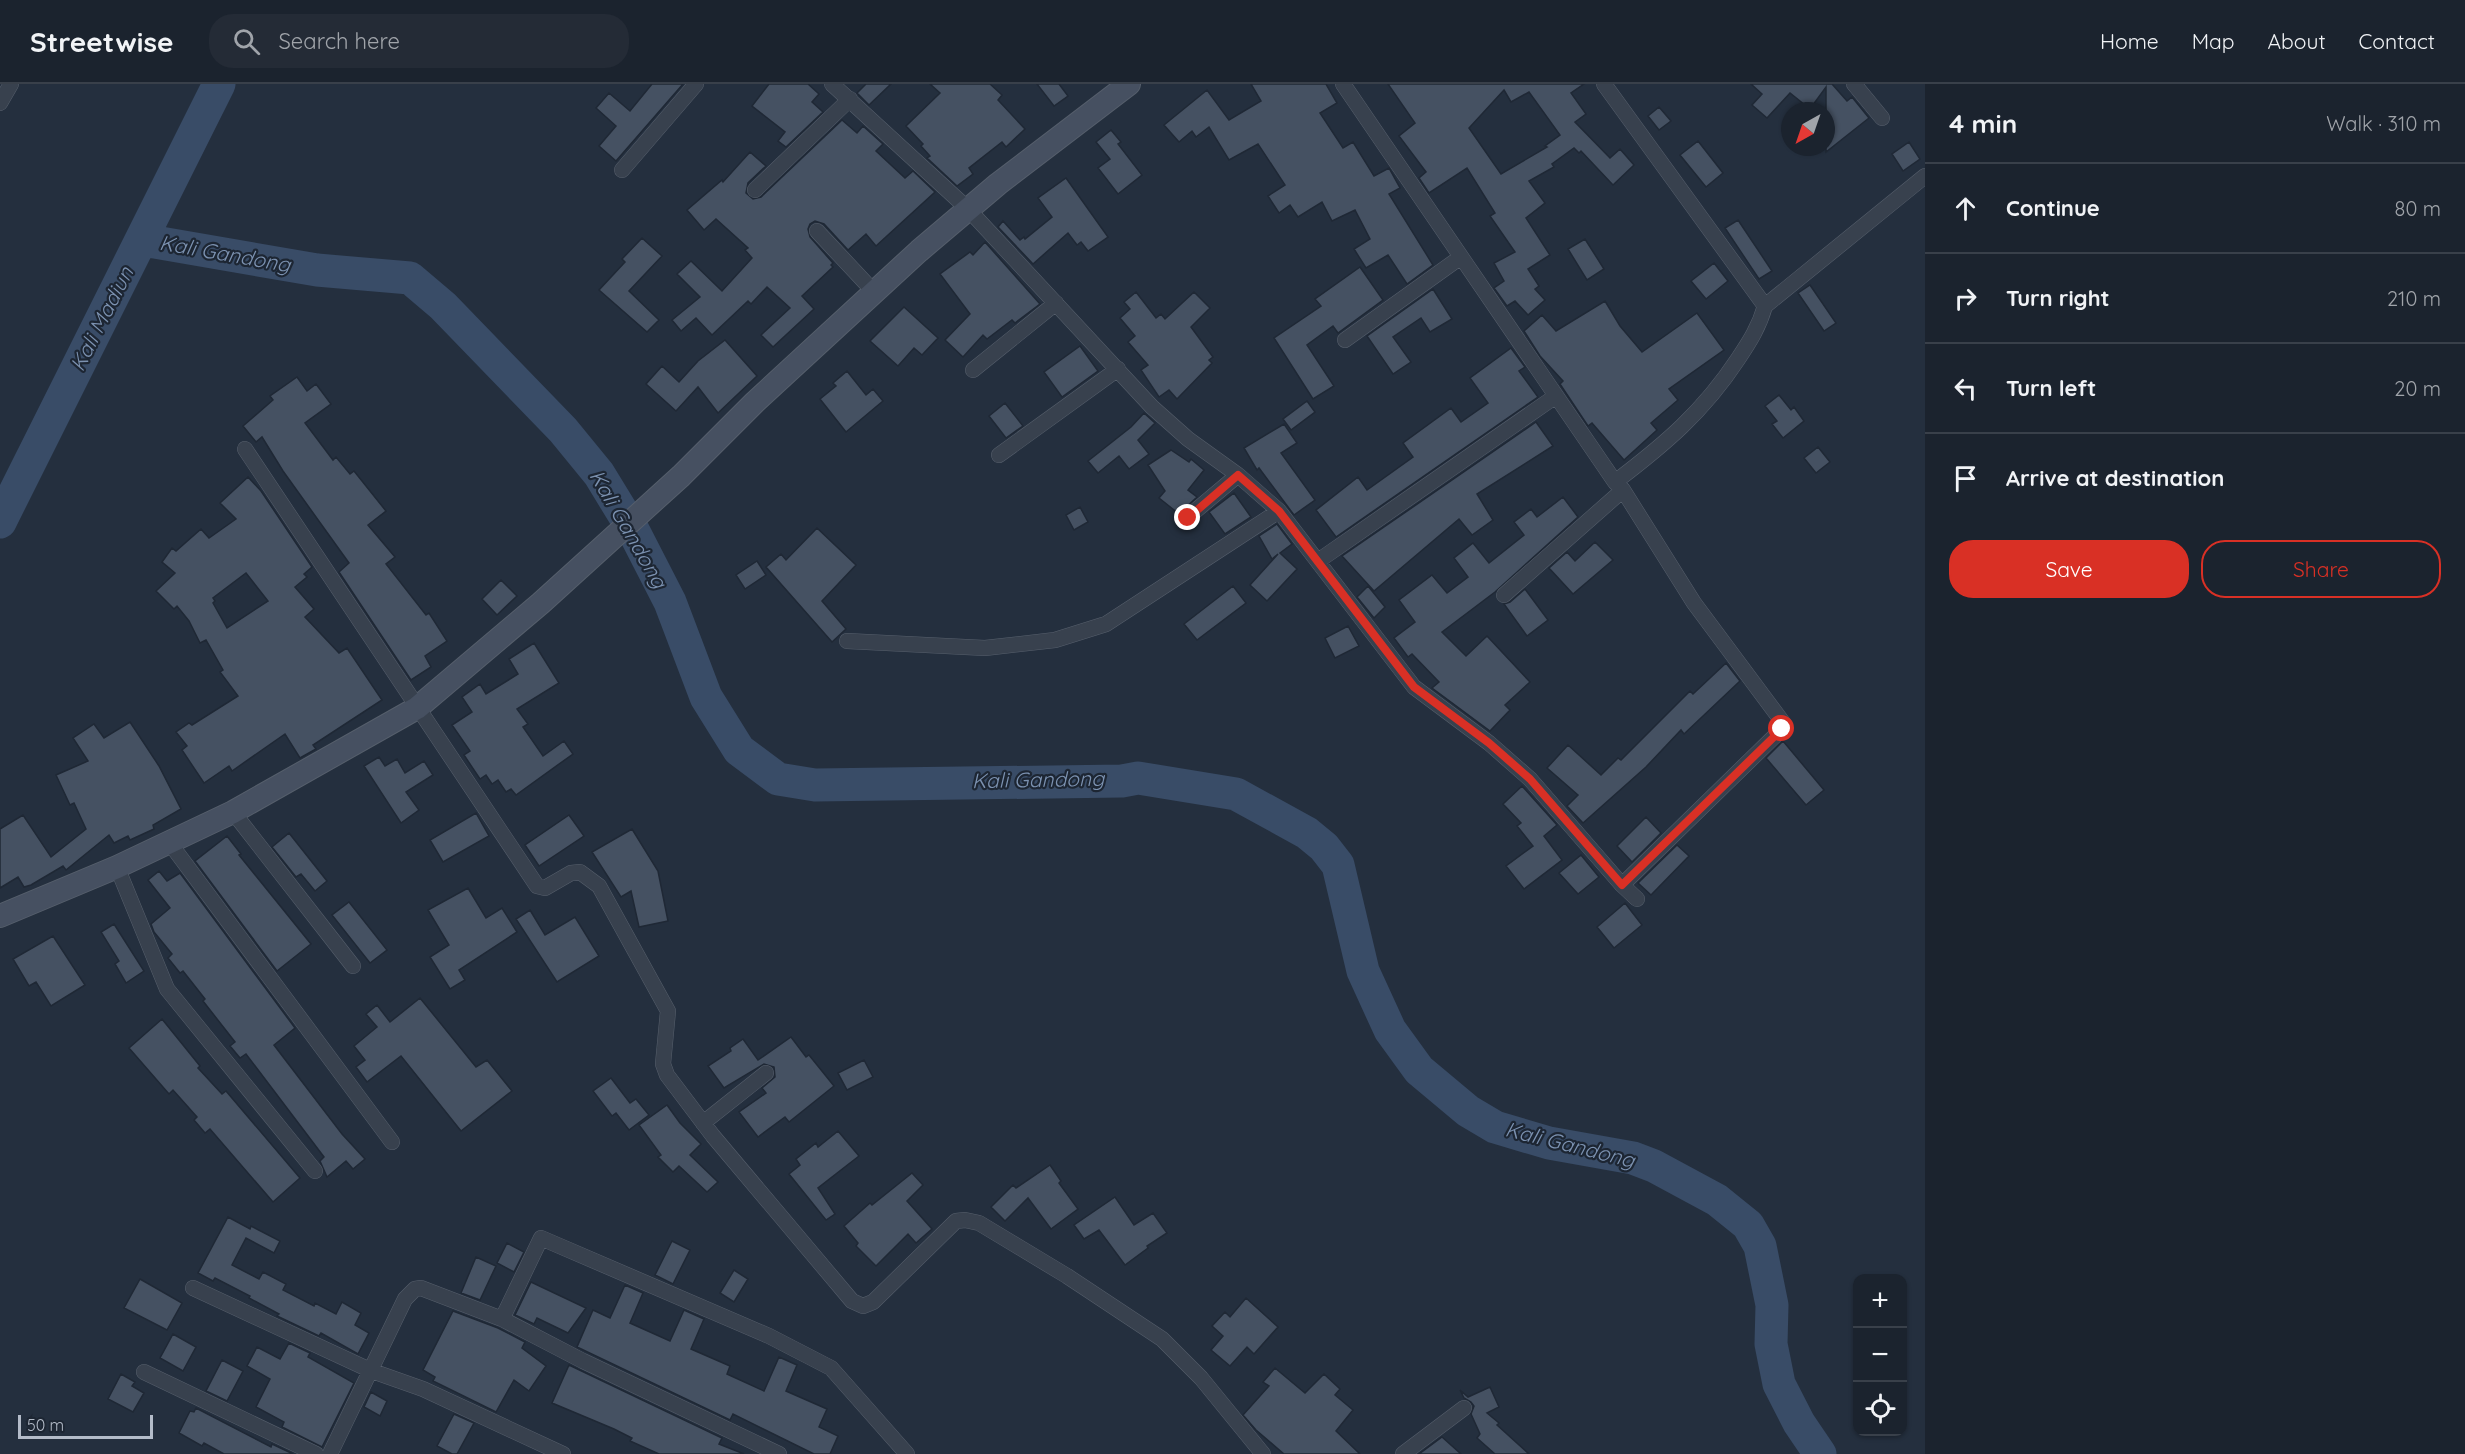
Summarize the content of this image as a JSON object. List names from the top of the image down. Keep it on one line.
{"water":["Kali Gandong","Kali Madiun"],"scale_bar":"50 m","north":"bottom left","page":{"header":"Streetwise","search":"Search here","nav":["Home","Map","About","Contact"],"heading":["4 min","Walk · 310 m"],"list":[["Continue","80 m"],["Turn right","210 m"],["Turn left","20 m"],"Arrive at destination"],"buttons":["Save","Share"],"map_buttons":["+","−"],"scale":"50 m"}}
